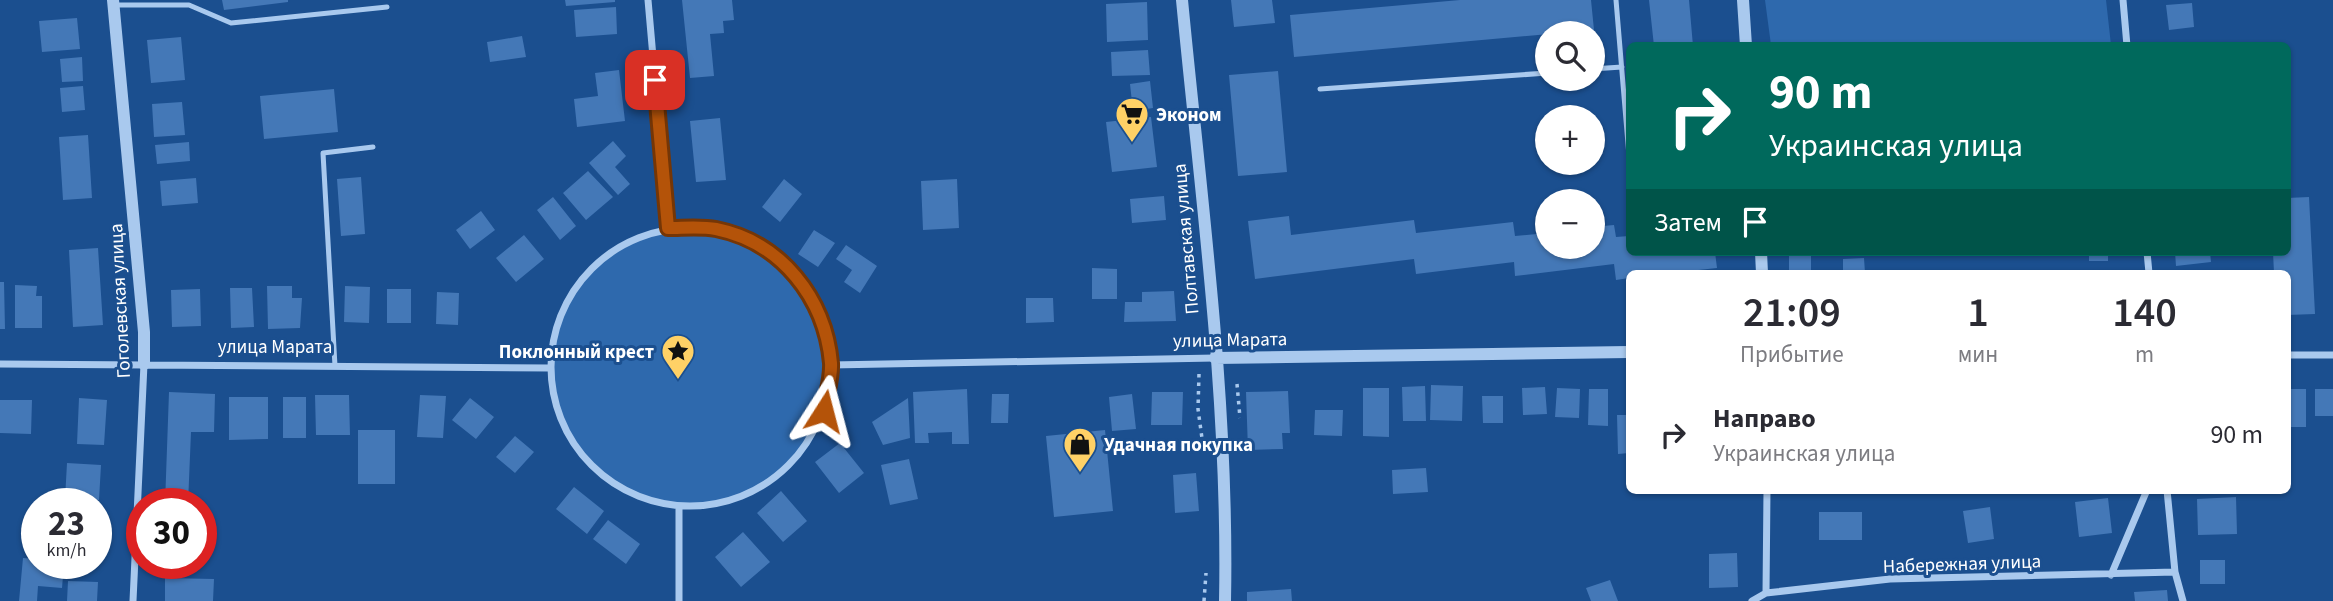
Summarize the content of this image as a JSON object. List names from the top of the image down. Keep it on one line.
{"streets":{"street":["Полтавская улица","Гоголевская улица","улица Марата","Набережная улица"]},"crossings":[["Полтавская улица","улица Марата"],["Гоголевская улица","улица Марата"]],"places":{"supermarket":["Эконом"],"place":["Поклонный крест"],"shop":["Удачная покупка"]},"page":{"map_buttons":["+","−"],"turn":["90 m","Украинская улица"],"then":"Затем","eta":["21:09","Прибытие","1","мин","140","m"],"list":[{"name":"Направо","note":"Украинская улица","value":"90 m"}],"speed":"23 km/h","limit":"30"}}
